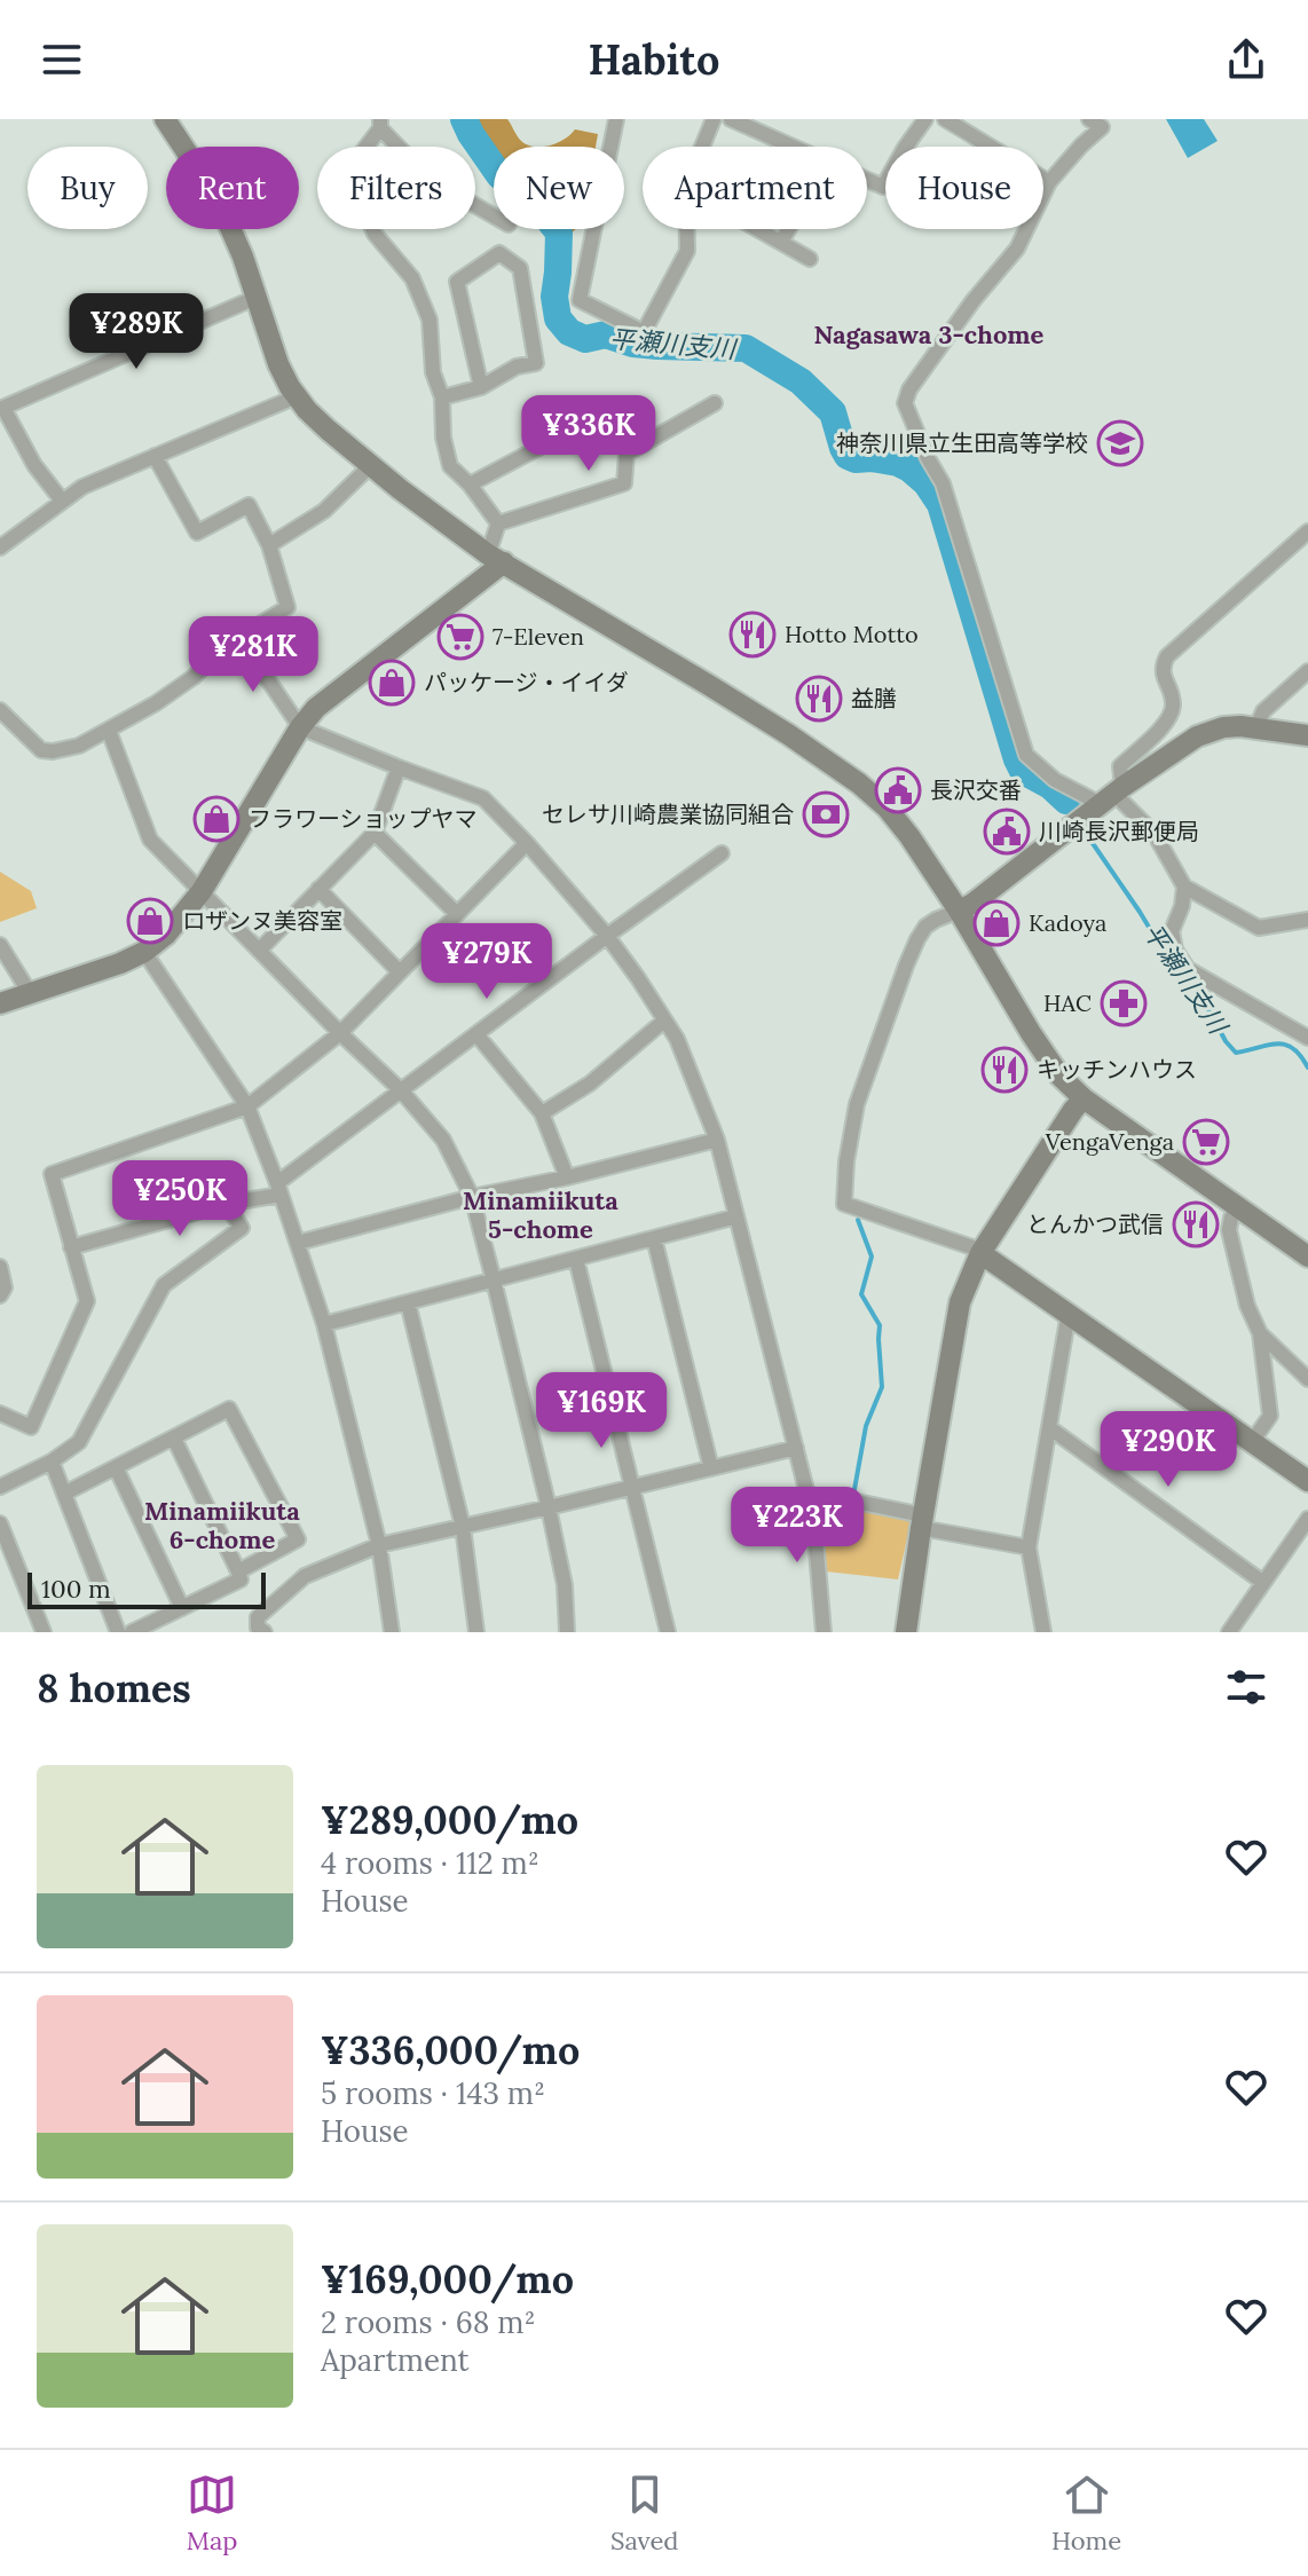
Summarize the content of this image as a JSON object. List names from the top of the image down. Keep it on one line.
{"districts":["Nagasawa 3-chome","Minamiikuta 5-chome","Minamiikuta 6-chome"],"water":["平瀬川支川"],"places":{"school or university":["神奈川県立生田高等学校"],"restaurant":["Hotto Motto","益膳","キッチンハウス","とんかつ武信"],"supermarket":["7-Eleven","VengaVenga"],"shop":["パッケージ・イイダ","フラワーショップヤマ","ロザンヌ美容室","Kadoya"],"public building":["長沢交番","川崎長沢郵便局"],"bank":["セレサ川崎農業協同組合"],"pharmacy":["HAC"]},"scale_bar":"100 m","page":{"header":"Habito","chip":["Buy","Rent","Filters","New","Apartment","House"],"price":["¥289K","¥336K","¥281K","¥279K","¥250K","¥169K","¥290K","¥223K"],"scale":"100 m","heading":"8 homes","list":[{"name":"¥289,000/mo","note":"4 rooms · 112 m² · House"},{"name":"¥336,000/mo","note":"5 rooms · 143 m² · House"},{"name":"¥169,000/mo","note":"2 rooms · 68 m² · Apartment"}],"tabs":["Map","Saved","Home"]}}
